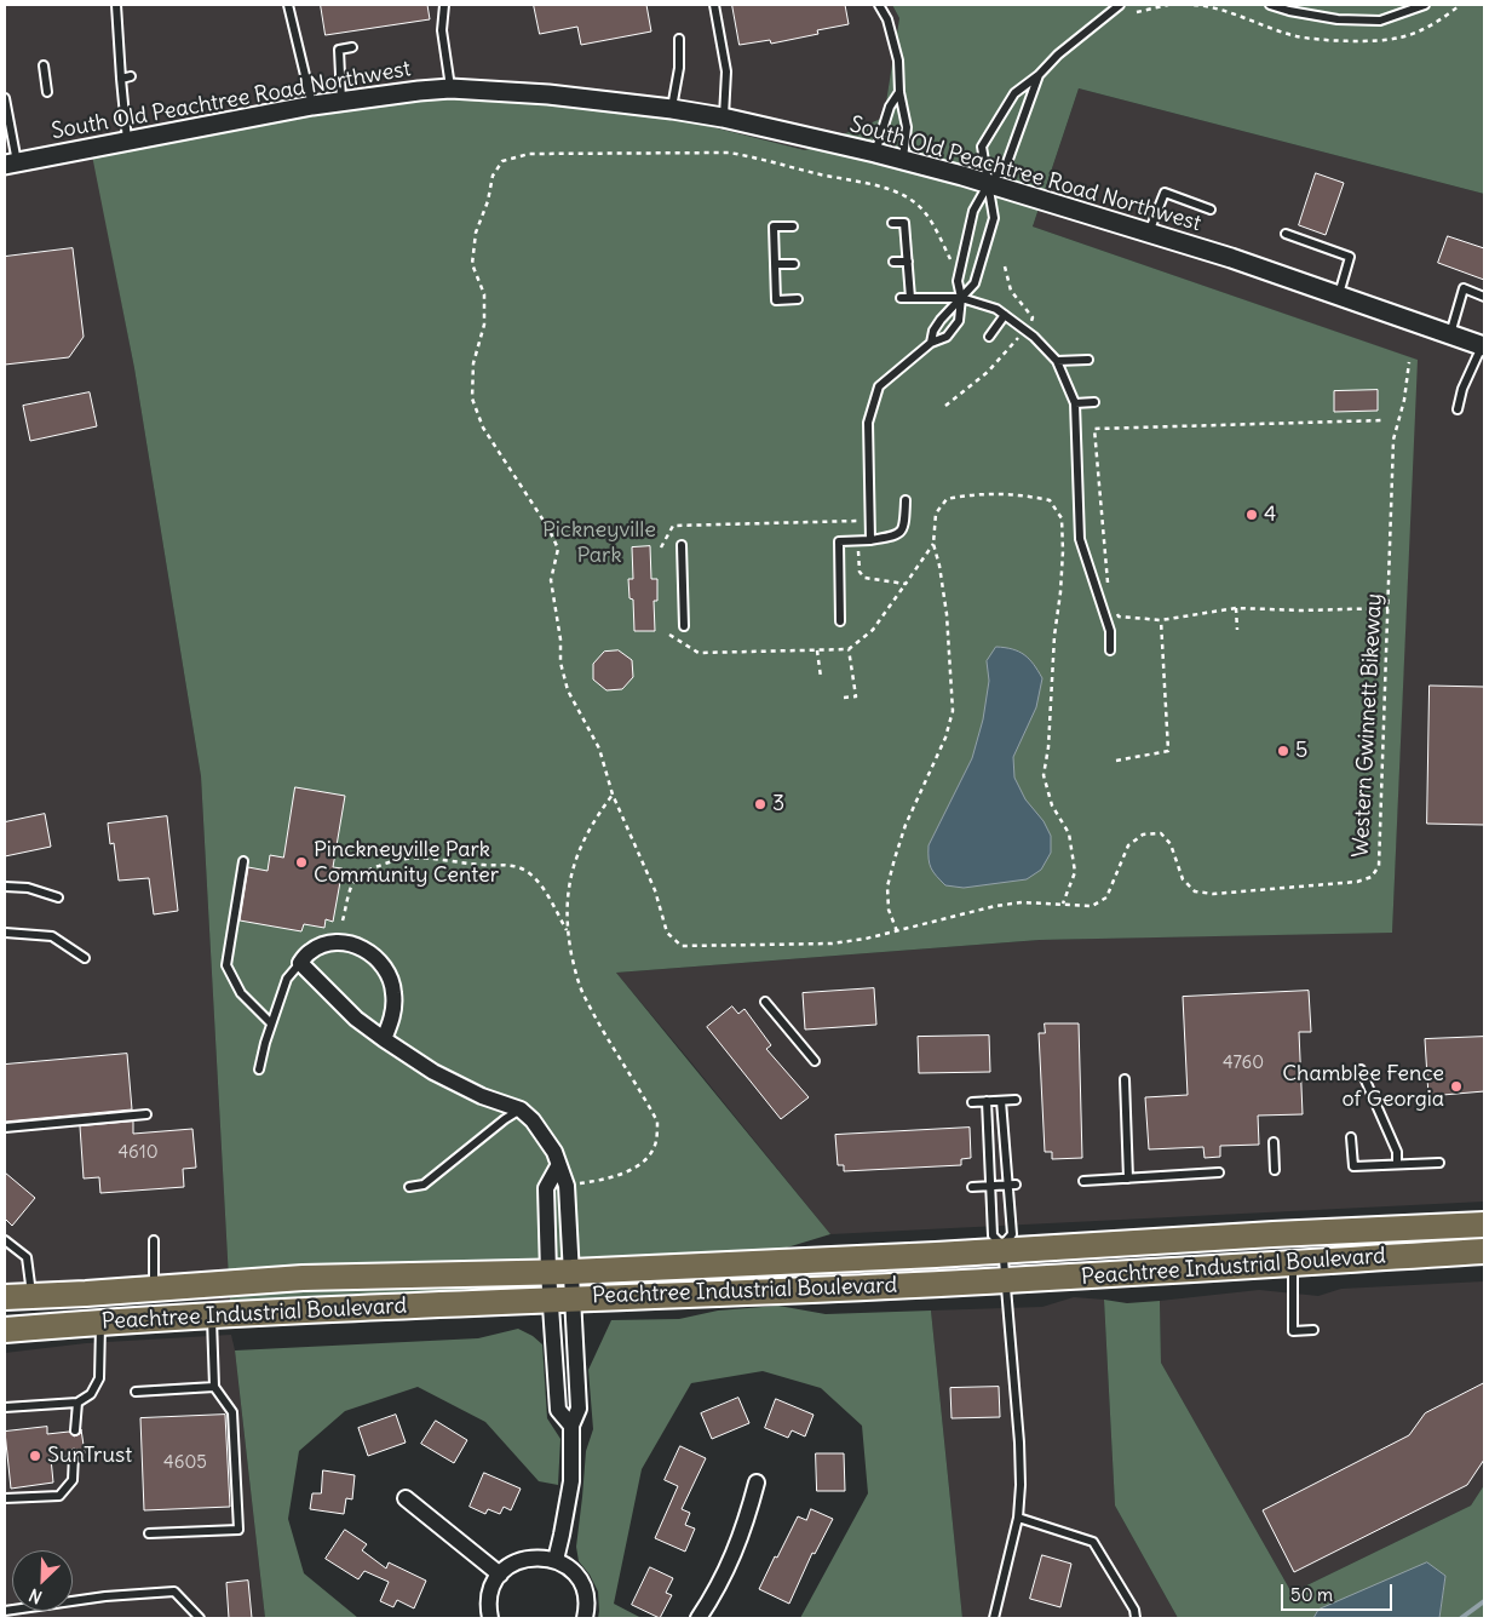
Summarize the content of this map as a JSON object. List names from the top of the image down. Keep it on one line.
{"streets":{"highway":["Peachtree Industrial Boulevard"],"street":["South Old Peachtree Road Northwest"],"path":["Western Gwinnett Bikeway"]},"parks":["Pickneyville Park"],"places":["4","5","3","Pinckneyville Park Community Center","Chamblee Fence of Georgia","SunTrust"],"house_numbers":["4760","4610","4605"],"scale_bar":"50 m","north":"bottom left"}
